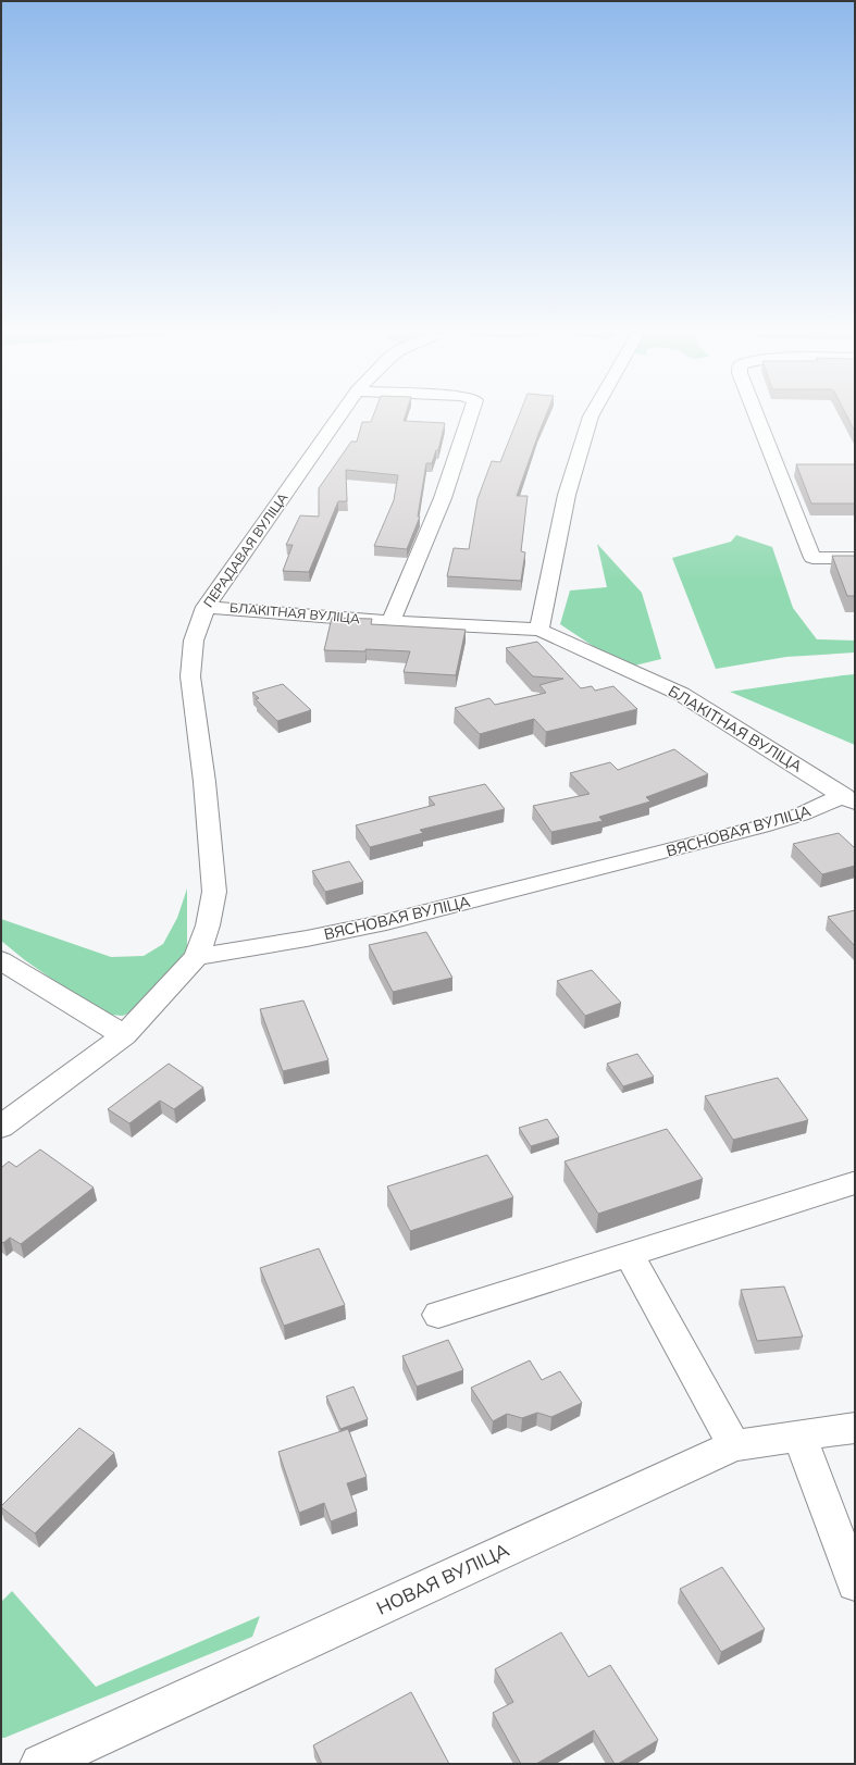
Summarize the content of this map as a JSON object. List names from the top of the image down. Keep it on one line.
{"streets":{"street":["ПЕРАДАВАЯ ВУЛІЦА","БЛАКІТНАЯ ВУЛІЦА","ВЯСНОВАЯ ВУЛІЦА","НОВАЯ ВУЛІЦА"]},"crossings":[["ПЕРАДАВАЯ ВУЛІЦА","БЛАКІТНАЯ ВУЛІЦА"],["ПЕРАДАВАЯ ВУЛІЦА","ВЯСНОВАЯ ВУЛІЦА"],["БЛАКІТНАЯ ВУЛІЦА","ВЯСНОВАЯ ВУЛІЦА"]]}
